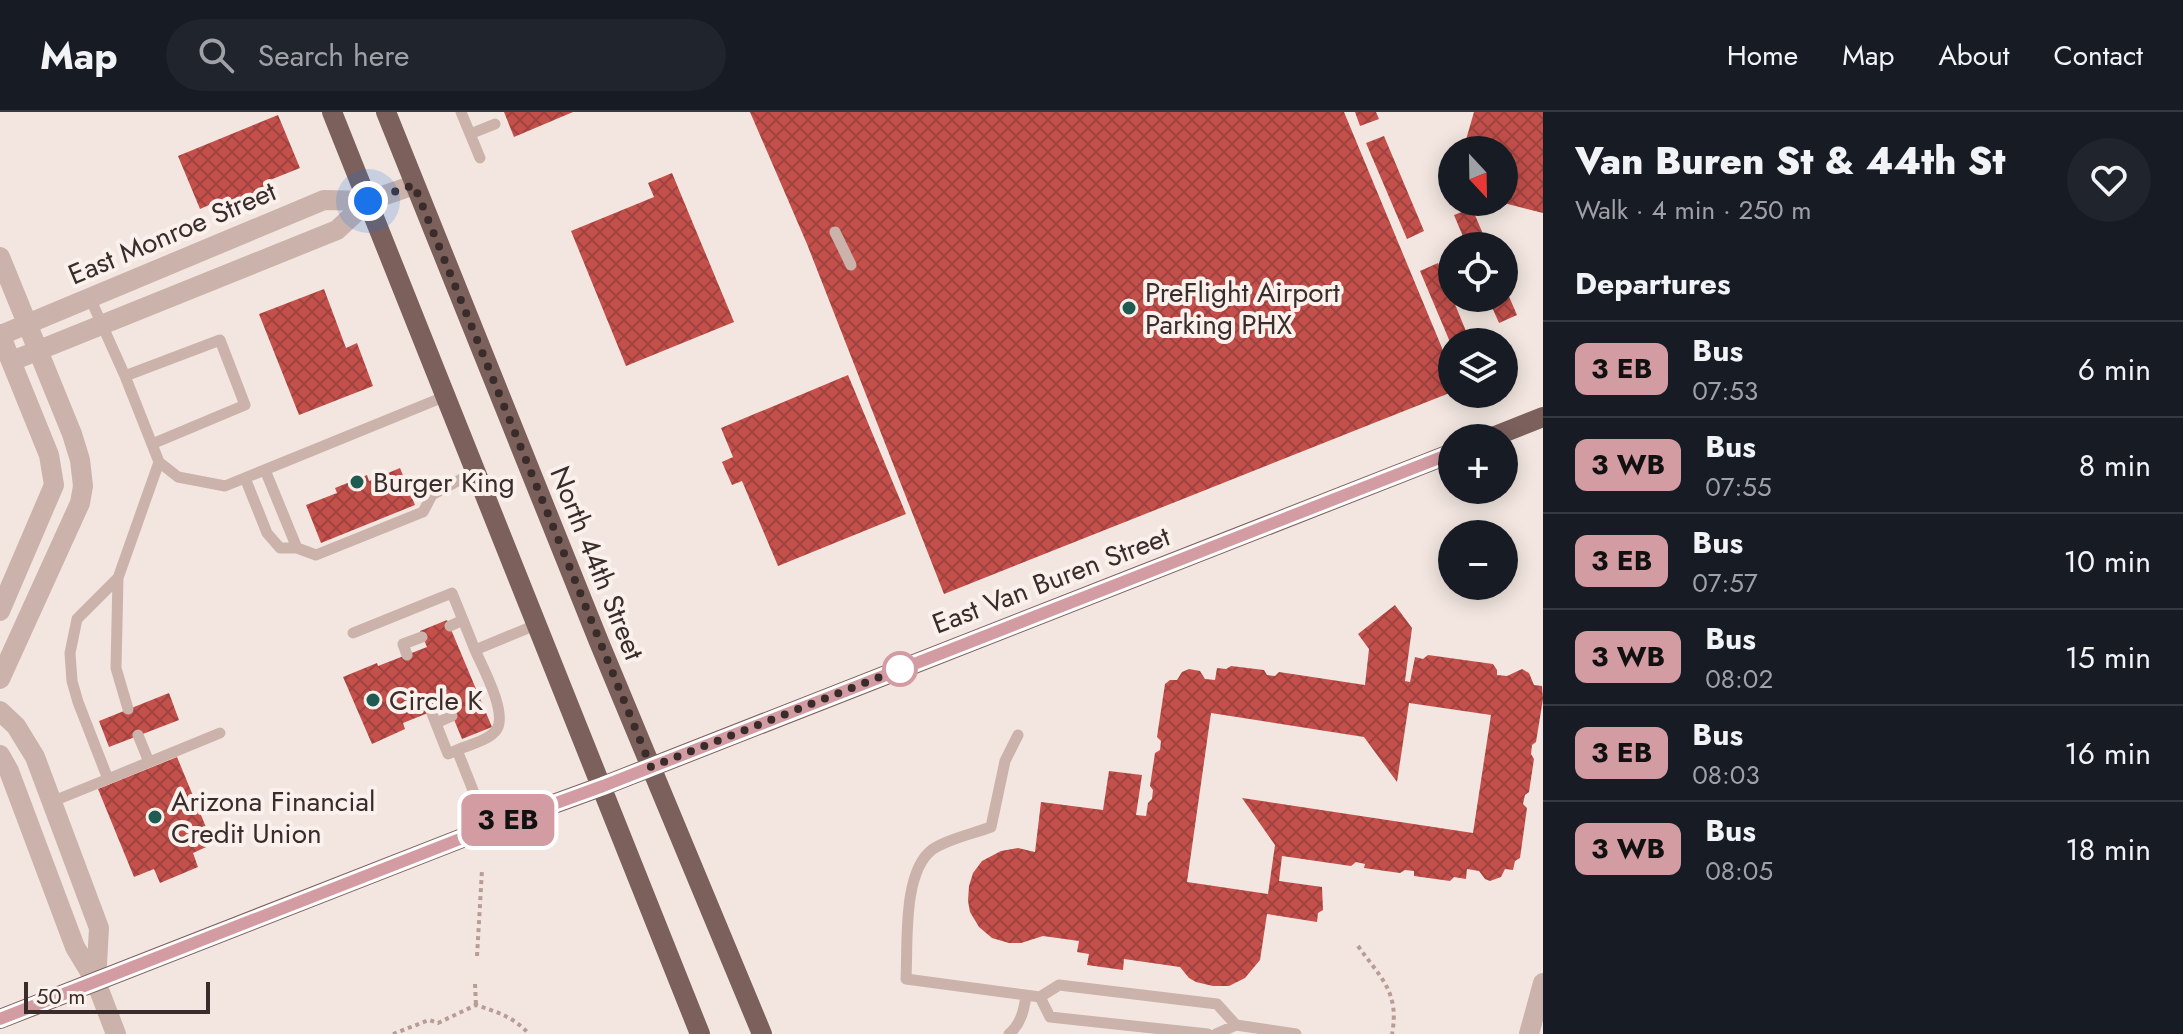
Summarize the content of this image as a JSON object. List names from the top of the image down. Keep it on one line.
{"streets":{"main road":["North 44th Street","East Van Buren Street"],"street":["East Monroe Street"]},"crossings":[["East Monroe Street","North 44th Street"],["North 44th Street","East Van Buren Street"]],"places":["PreFlight Airport Parking PHX","Burger King","Circle K","Arizona Financial Credit Union"],"scale_bar":"50 m","north":"bottom","page":{"header":"Map","search":"Search here","nav":["Home","Map","About","Contact"],"on_map":"3 EB","heading":[["Van Buren St & 44th St","Walk · 4 min · 250 m"],"Departures"],"map_buttons":["+","−"],"list":[{"mark":"3 EB","name":"Bus","note":"07:53","value":"6 min"},{"mark":"3 WB","name":"Bus","note":"07:55","value":"8 min"},{"mark":"3 EB","name":"Bus","note":"07:57","value":"10 min"},{"mark":"3 WB","name":"Bus","note":"08:02","value":"15 min"},{"mark":"3 EB","name":"Bus","note":"08:03","value":"16 min"},{"mark":"3 WB","name":"Bus","note":"08:05","value":"18 min"}],"scale":"50 m"}}
